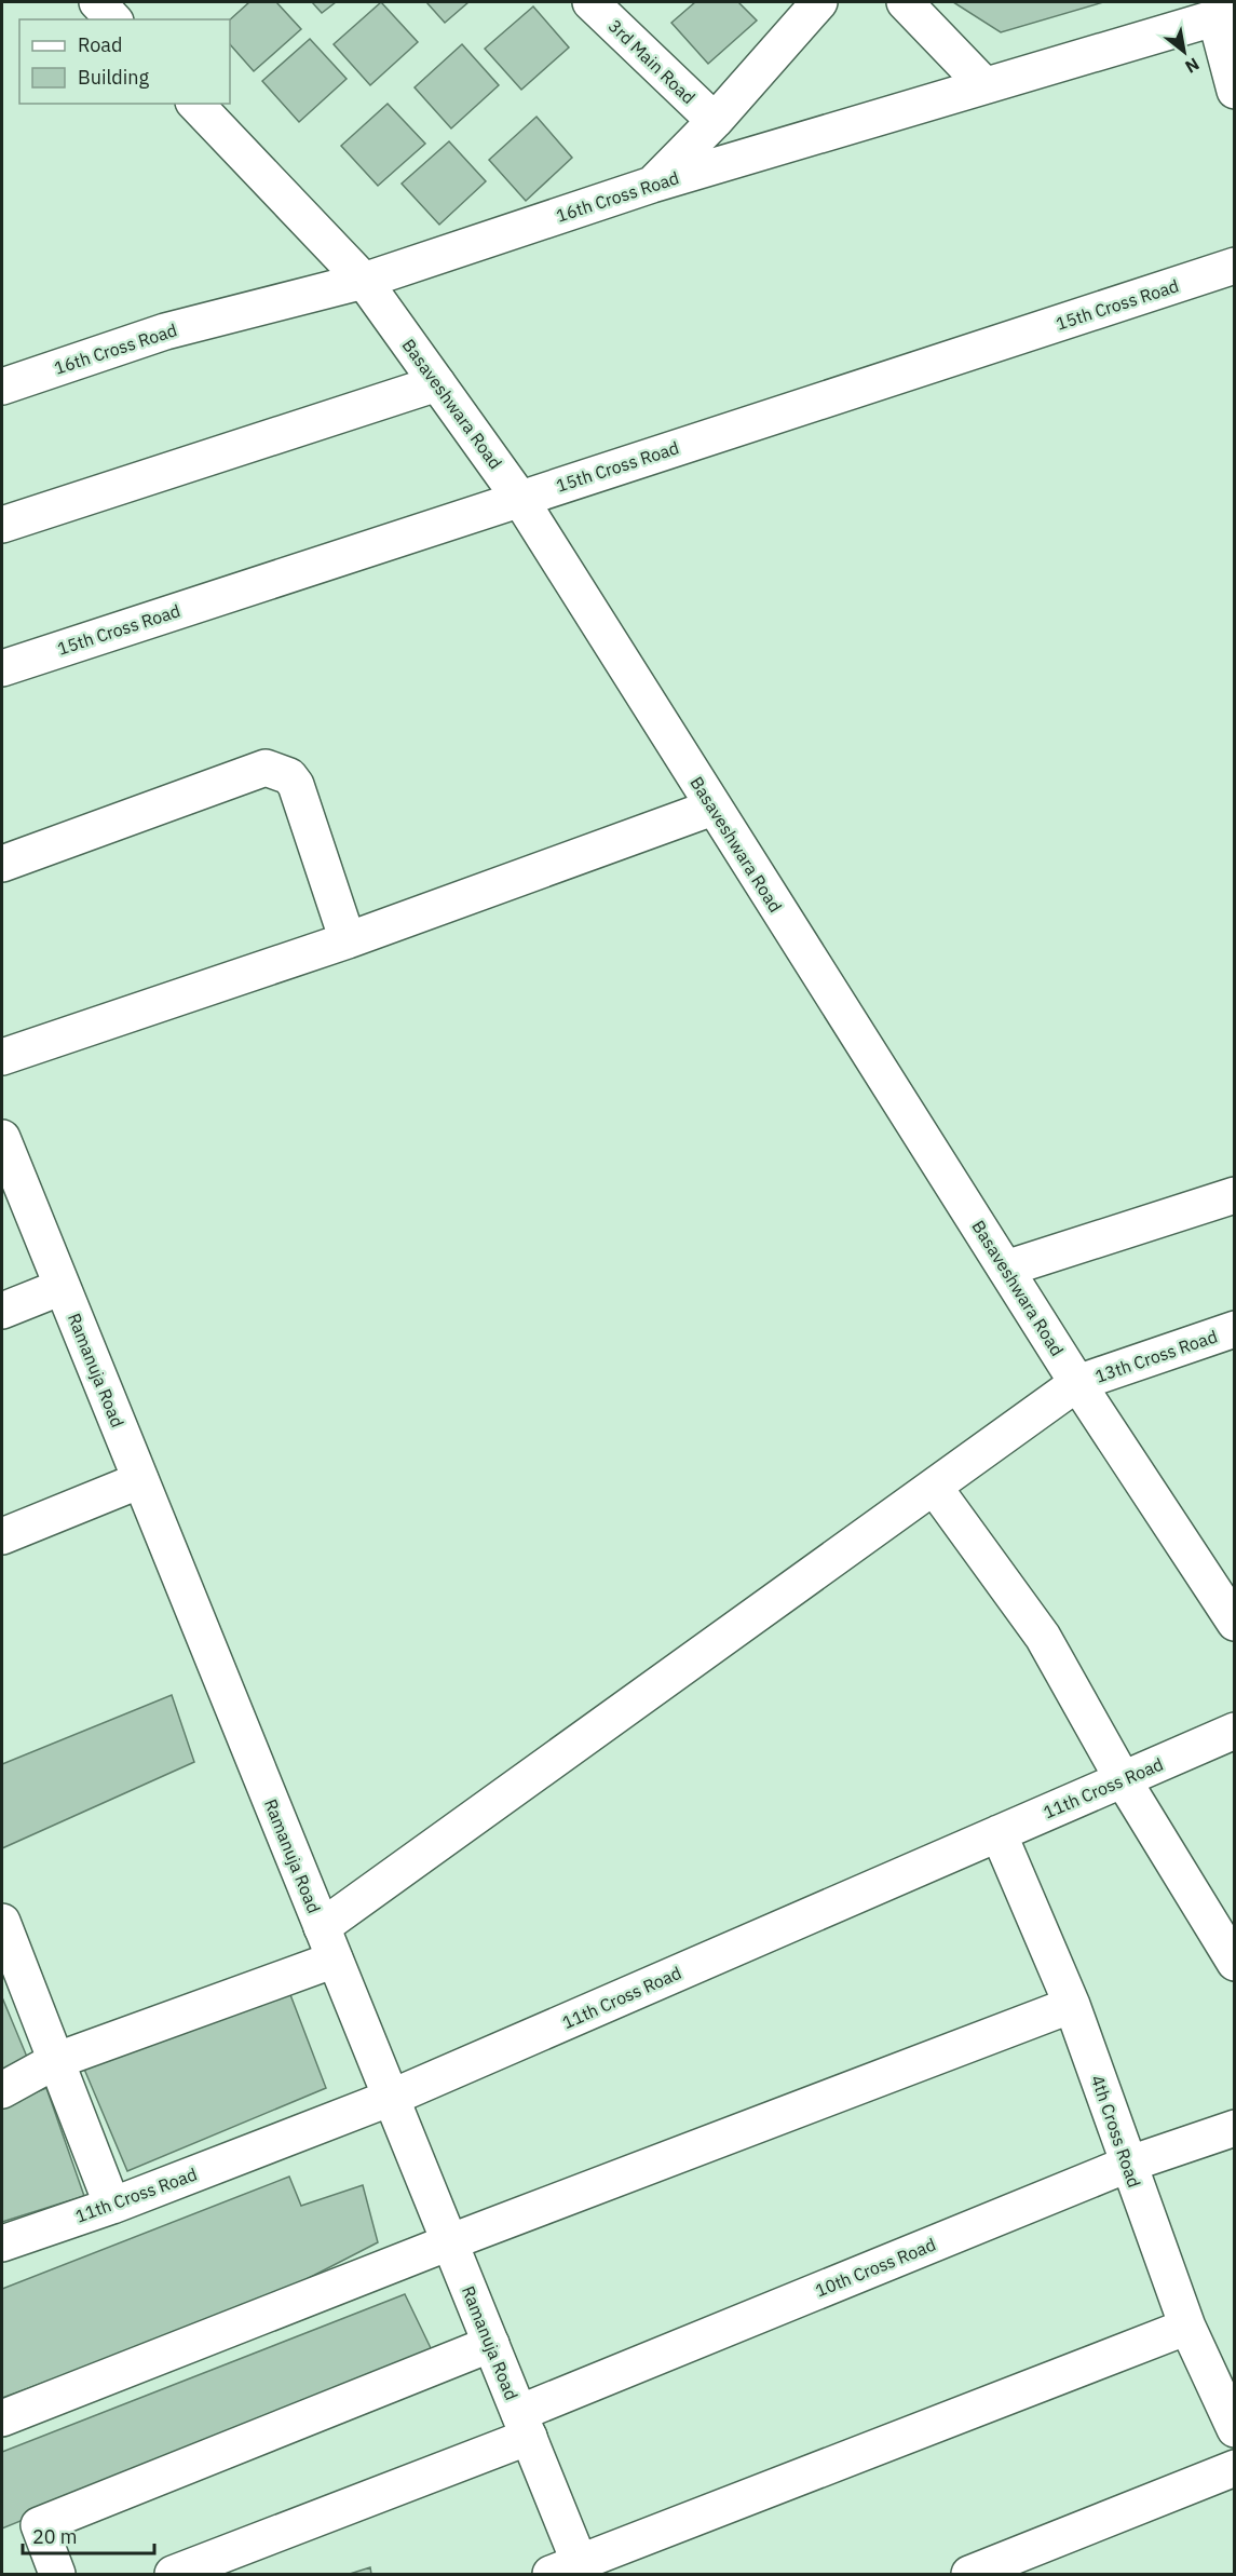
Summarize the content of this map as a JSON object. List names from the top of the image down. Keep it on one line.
{"streets":{"street":["3rd Main Road","16th Cross Road","15th Cross Road","Basaveshwara Road","13th Cross Road","Ramanuja Road","11th Cross Road","4th Cross Road","10th Cross Road"]},"crossings":[["16th Cross Road","Basaveshwara Road"],["15th Cross Road","Basaveshwara Road"],["Basaveshwara Road","13th Cross Road"],["13th Cross Road","Ramanuja Road"],["Ramanuja Road","11th Cross Road"],["Ramanuja Road","10th Cross Road"],["11th Cross Road","4th Cross Road"],["4th Cross Road","10th Cross Road"]],"legend":["Road","Building"],"scale_bar":"20 m","north":"bottom right"}
